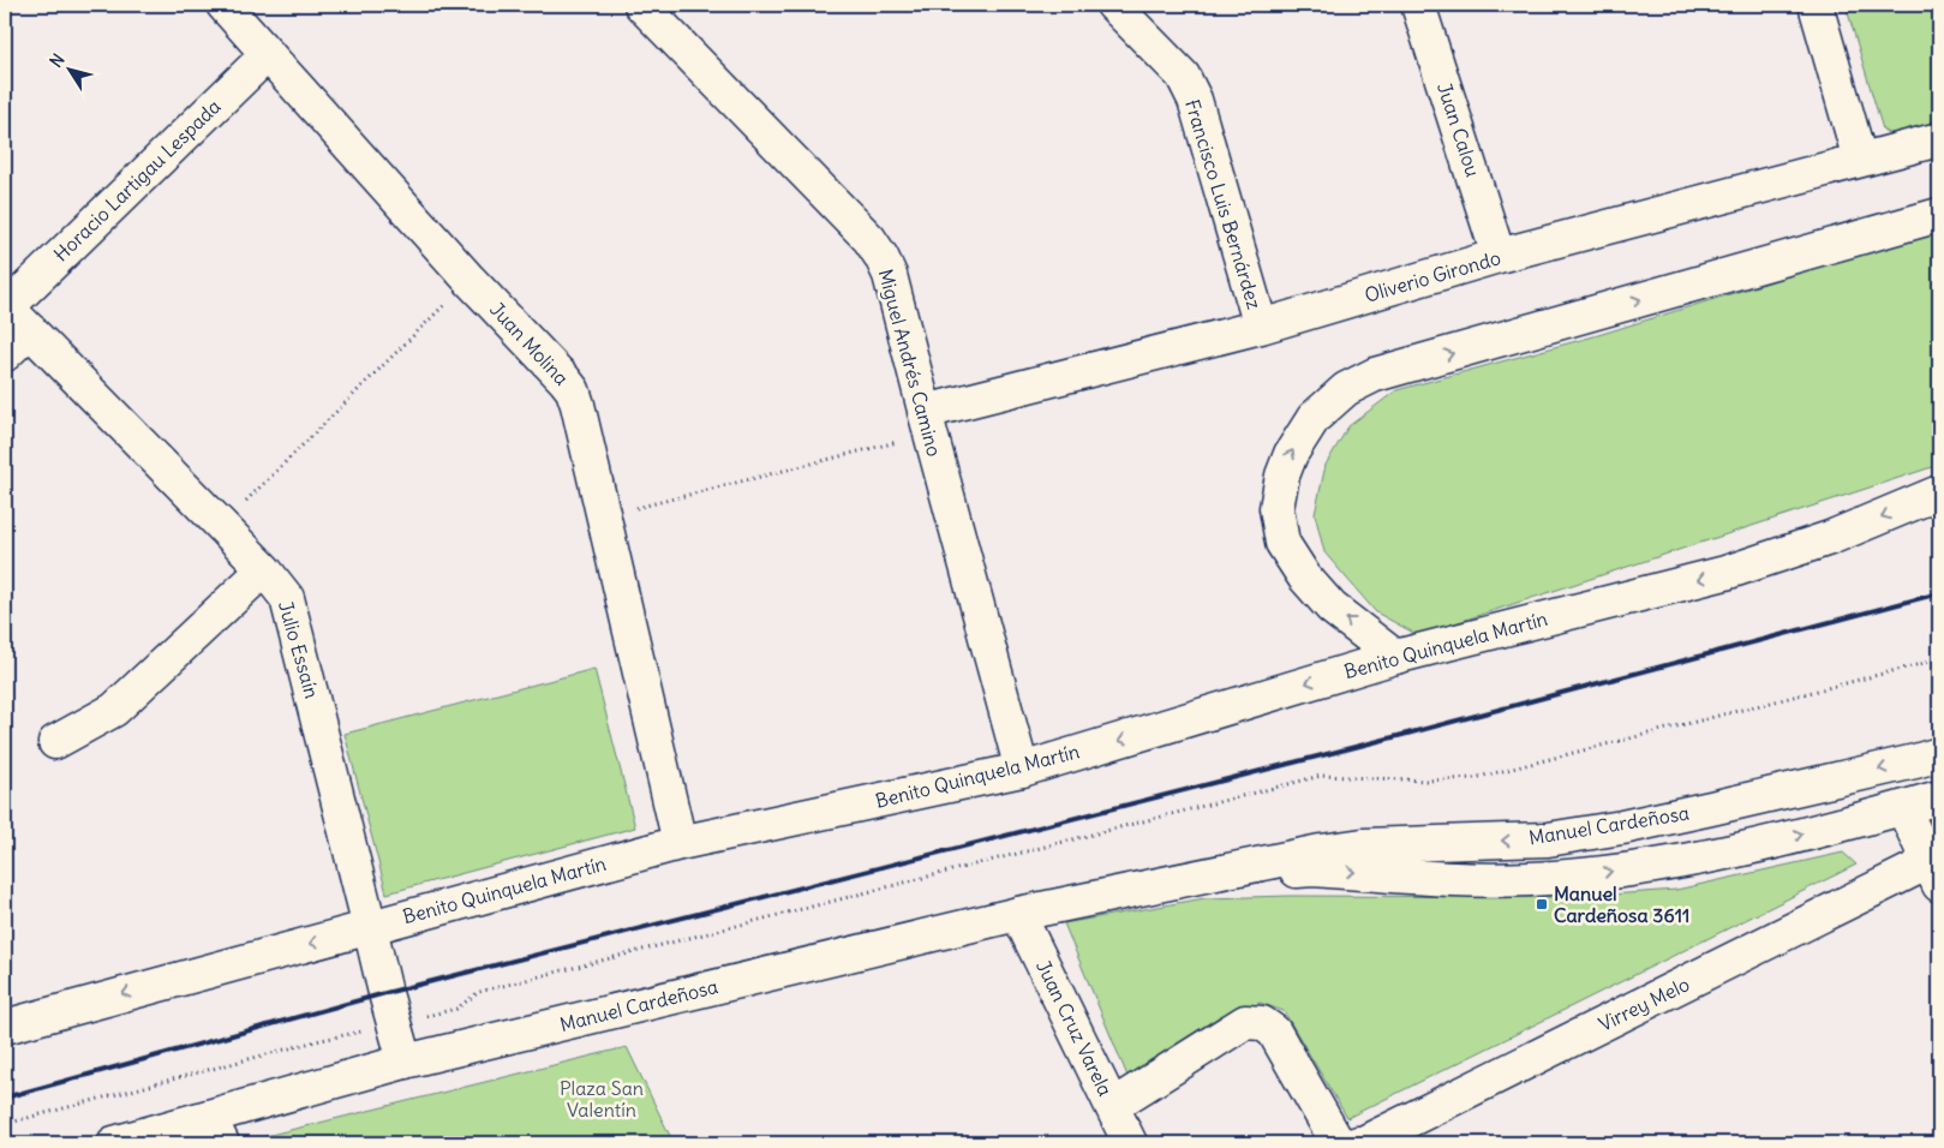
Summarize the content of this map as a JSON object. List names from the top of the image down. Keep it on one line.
{"streets":{"street":["Juan Calou","Horacio Lartigau Lespada","Francisco Luis Bernárdez","Oliverio Girondo","Juan Molina","Miguel Andrés Camino","Benito Quinquela Martín","Julio Essaín","Manuel Cardeñosa","Virrey Melo","Juan Cruz Varela"]},"crossings":[["Juan Calou","Oliverio Girondo"],["Horacio Lartigau Lespada","Juan Molina"],["Horacio Lartigau Lespada","Julio Essaín"],["Francisco Luis Bernárdez","Oliverio Girondo"],["Oliverio Girondo","Miguel Andrés Camino"],["Juan Molina","Benito Quinquela Martín"],["Miguel Andrés Camino","Benito Quinquela Martín"],["Benito Quinquela Martín","Julio Essaín"],["Julio Essaín","Manuel Cardeñosa"],["Manuel Cardeñosa","Juan Cruz Varela"]],"one_way":["Benito Quinquela Martín"],"parks":["Plaza San Valentín"],"places":{"transit":["Manuel Cardeñosa 3611"]},"north":"top left"}
